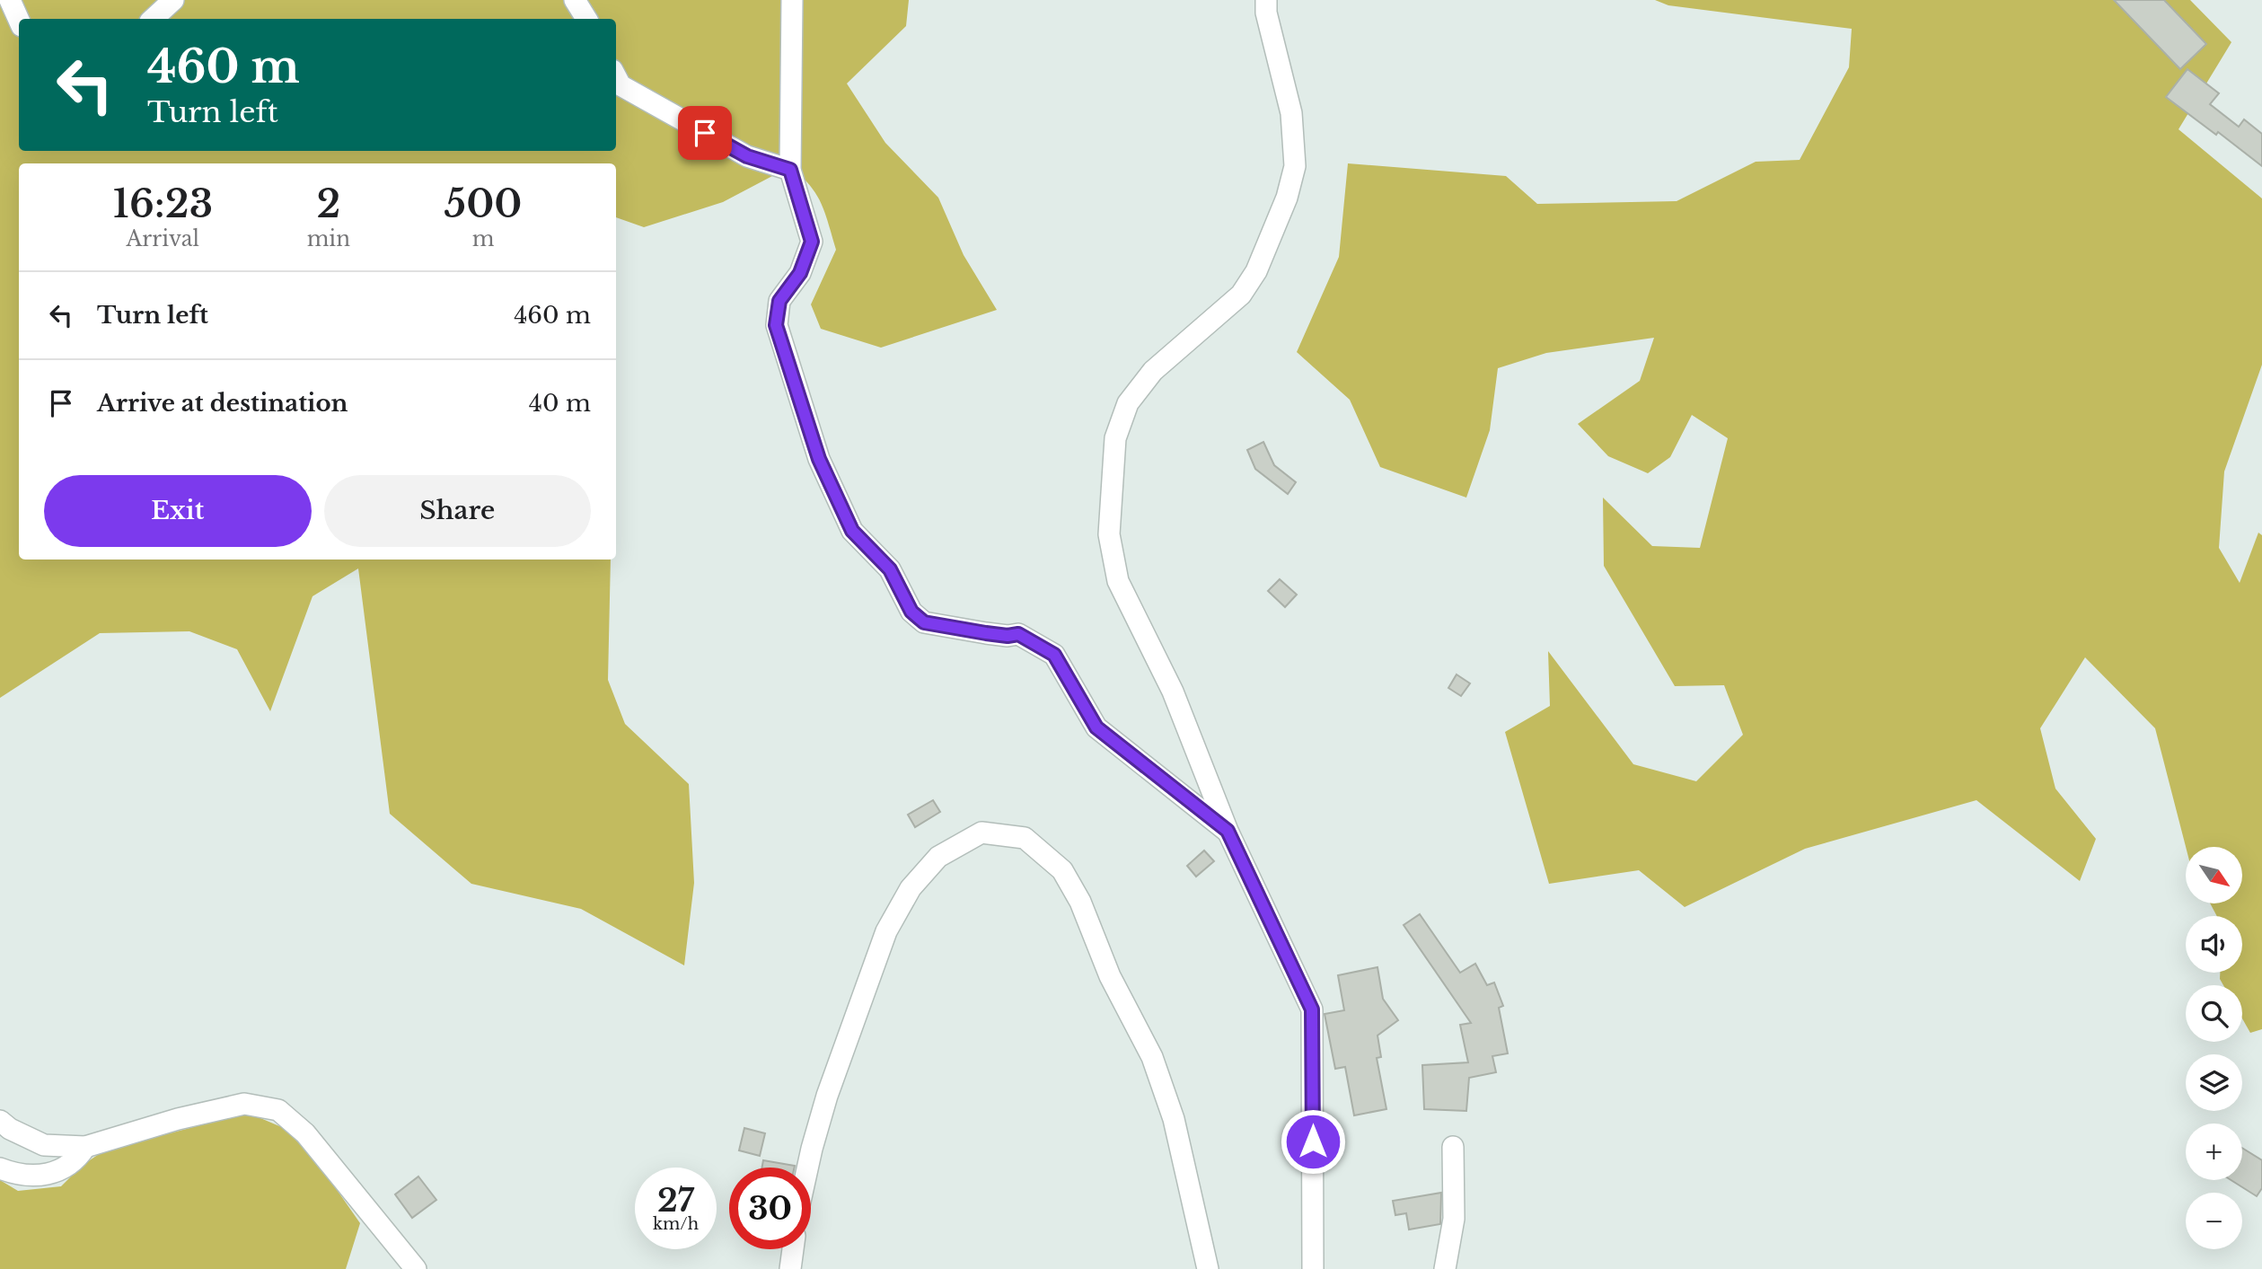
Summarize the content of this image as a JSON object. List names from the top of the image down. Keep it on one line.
{"north":"bottom right","page":{"turn":["460 m","Turn left"],"eta":["16:23","Arrival","2","min","500","m"],"list":[{"name":"Turn left","value":"460 m"},{"name":"Arrive at destination","value":"40 m"}],"buttons":["Exit","Share"],"map_buttons":["+","−"],"speed":"27 km/h","limit":"30"}}
